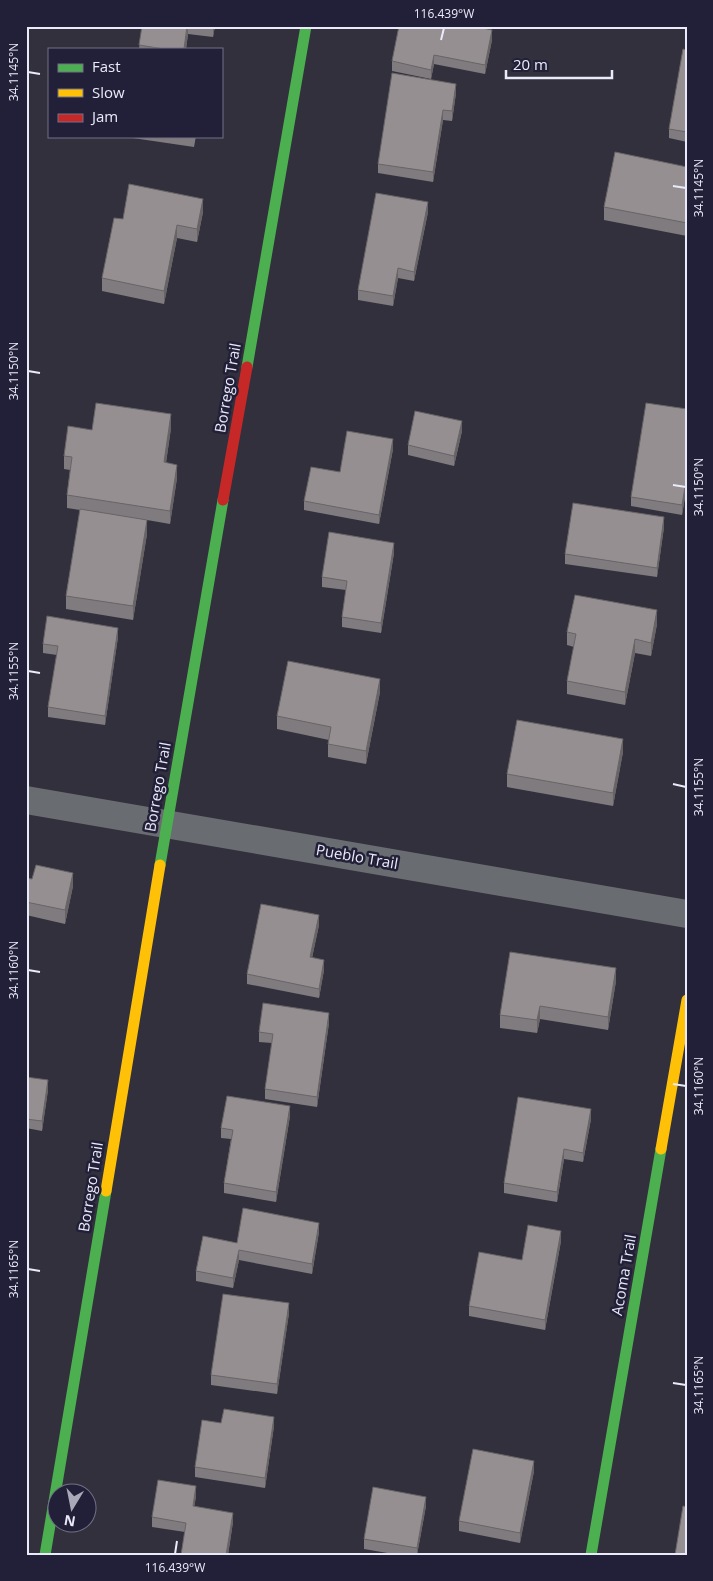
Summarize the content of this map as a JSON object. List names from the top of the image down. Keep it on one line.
{"streets":{"street":["Borrego Trail","Pueblo Trail","Acoma Trail"]},"crossings":[["Borrego Trail","Pueblo Trail"]],"legend":["Fast","Slow","Jam"],"scale_bar":"20 m","north":"bottom","coordinates":["116.439°W","34.1145°N","34.1150°N","34.1155°N","34.1160°N","34.1165°N"]}
